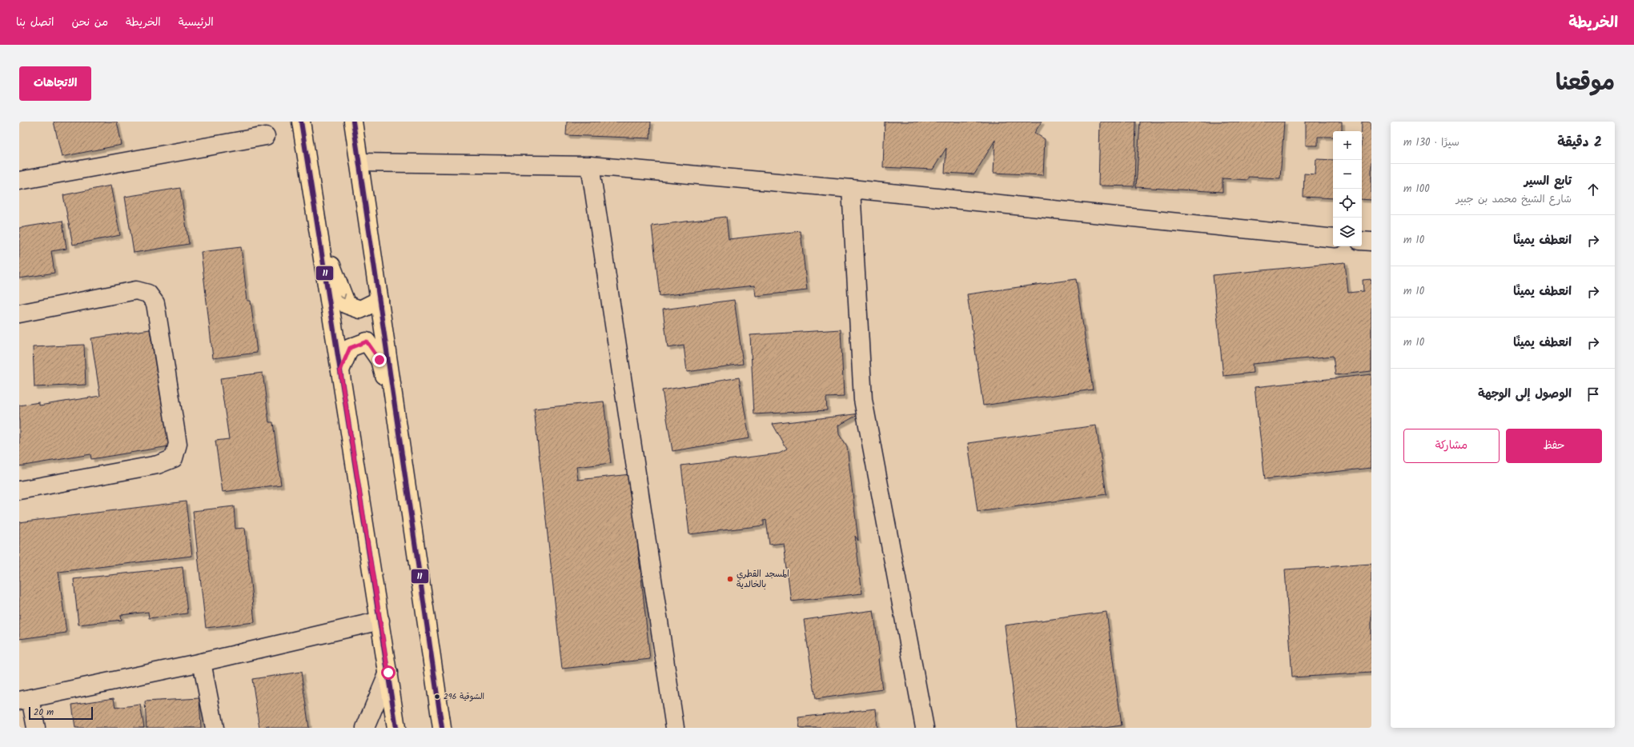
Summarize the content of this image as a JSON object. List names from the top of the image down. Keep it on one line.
{"places":["المسجد القطري بالخالدية","الشوقية 296"],"lines":["transit line 11"],"scale_bar":"20 m","page":{"header":"الخريطة","nav":["الرئيسية","الخريطة","من نحن","اتصل بنا"],"title":"موقعنا","buttons":["الاتجاهات",["حفظ","مشاركة"]],"heading":["2 دقيقة","سيرًا · 130 m"],"map_buttons":["+","−"],"list":[["تابع السير","شارع الشيخ محمد بن جبير","100 m"],["انعطف يمينًا","10 m"],["انعطف يمينًا","10 m"],["انعطف يمينًا","10 m"],"الوصول إلى الوجهة"],"scale":"20 m"}}
